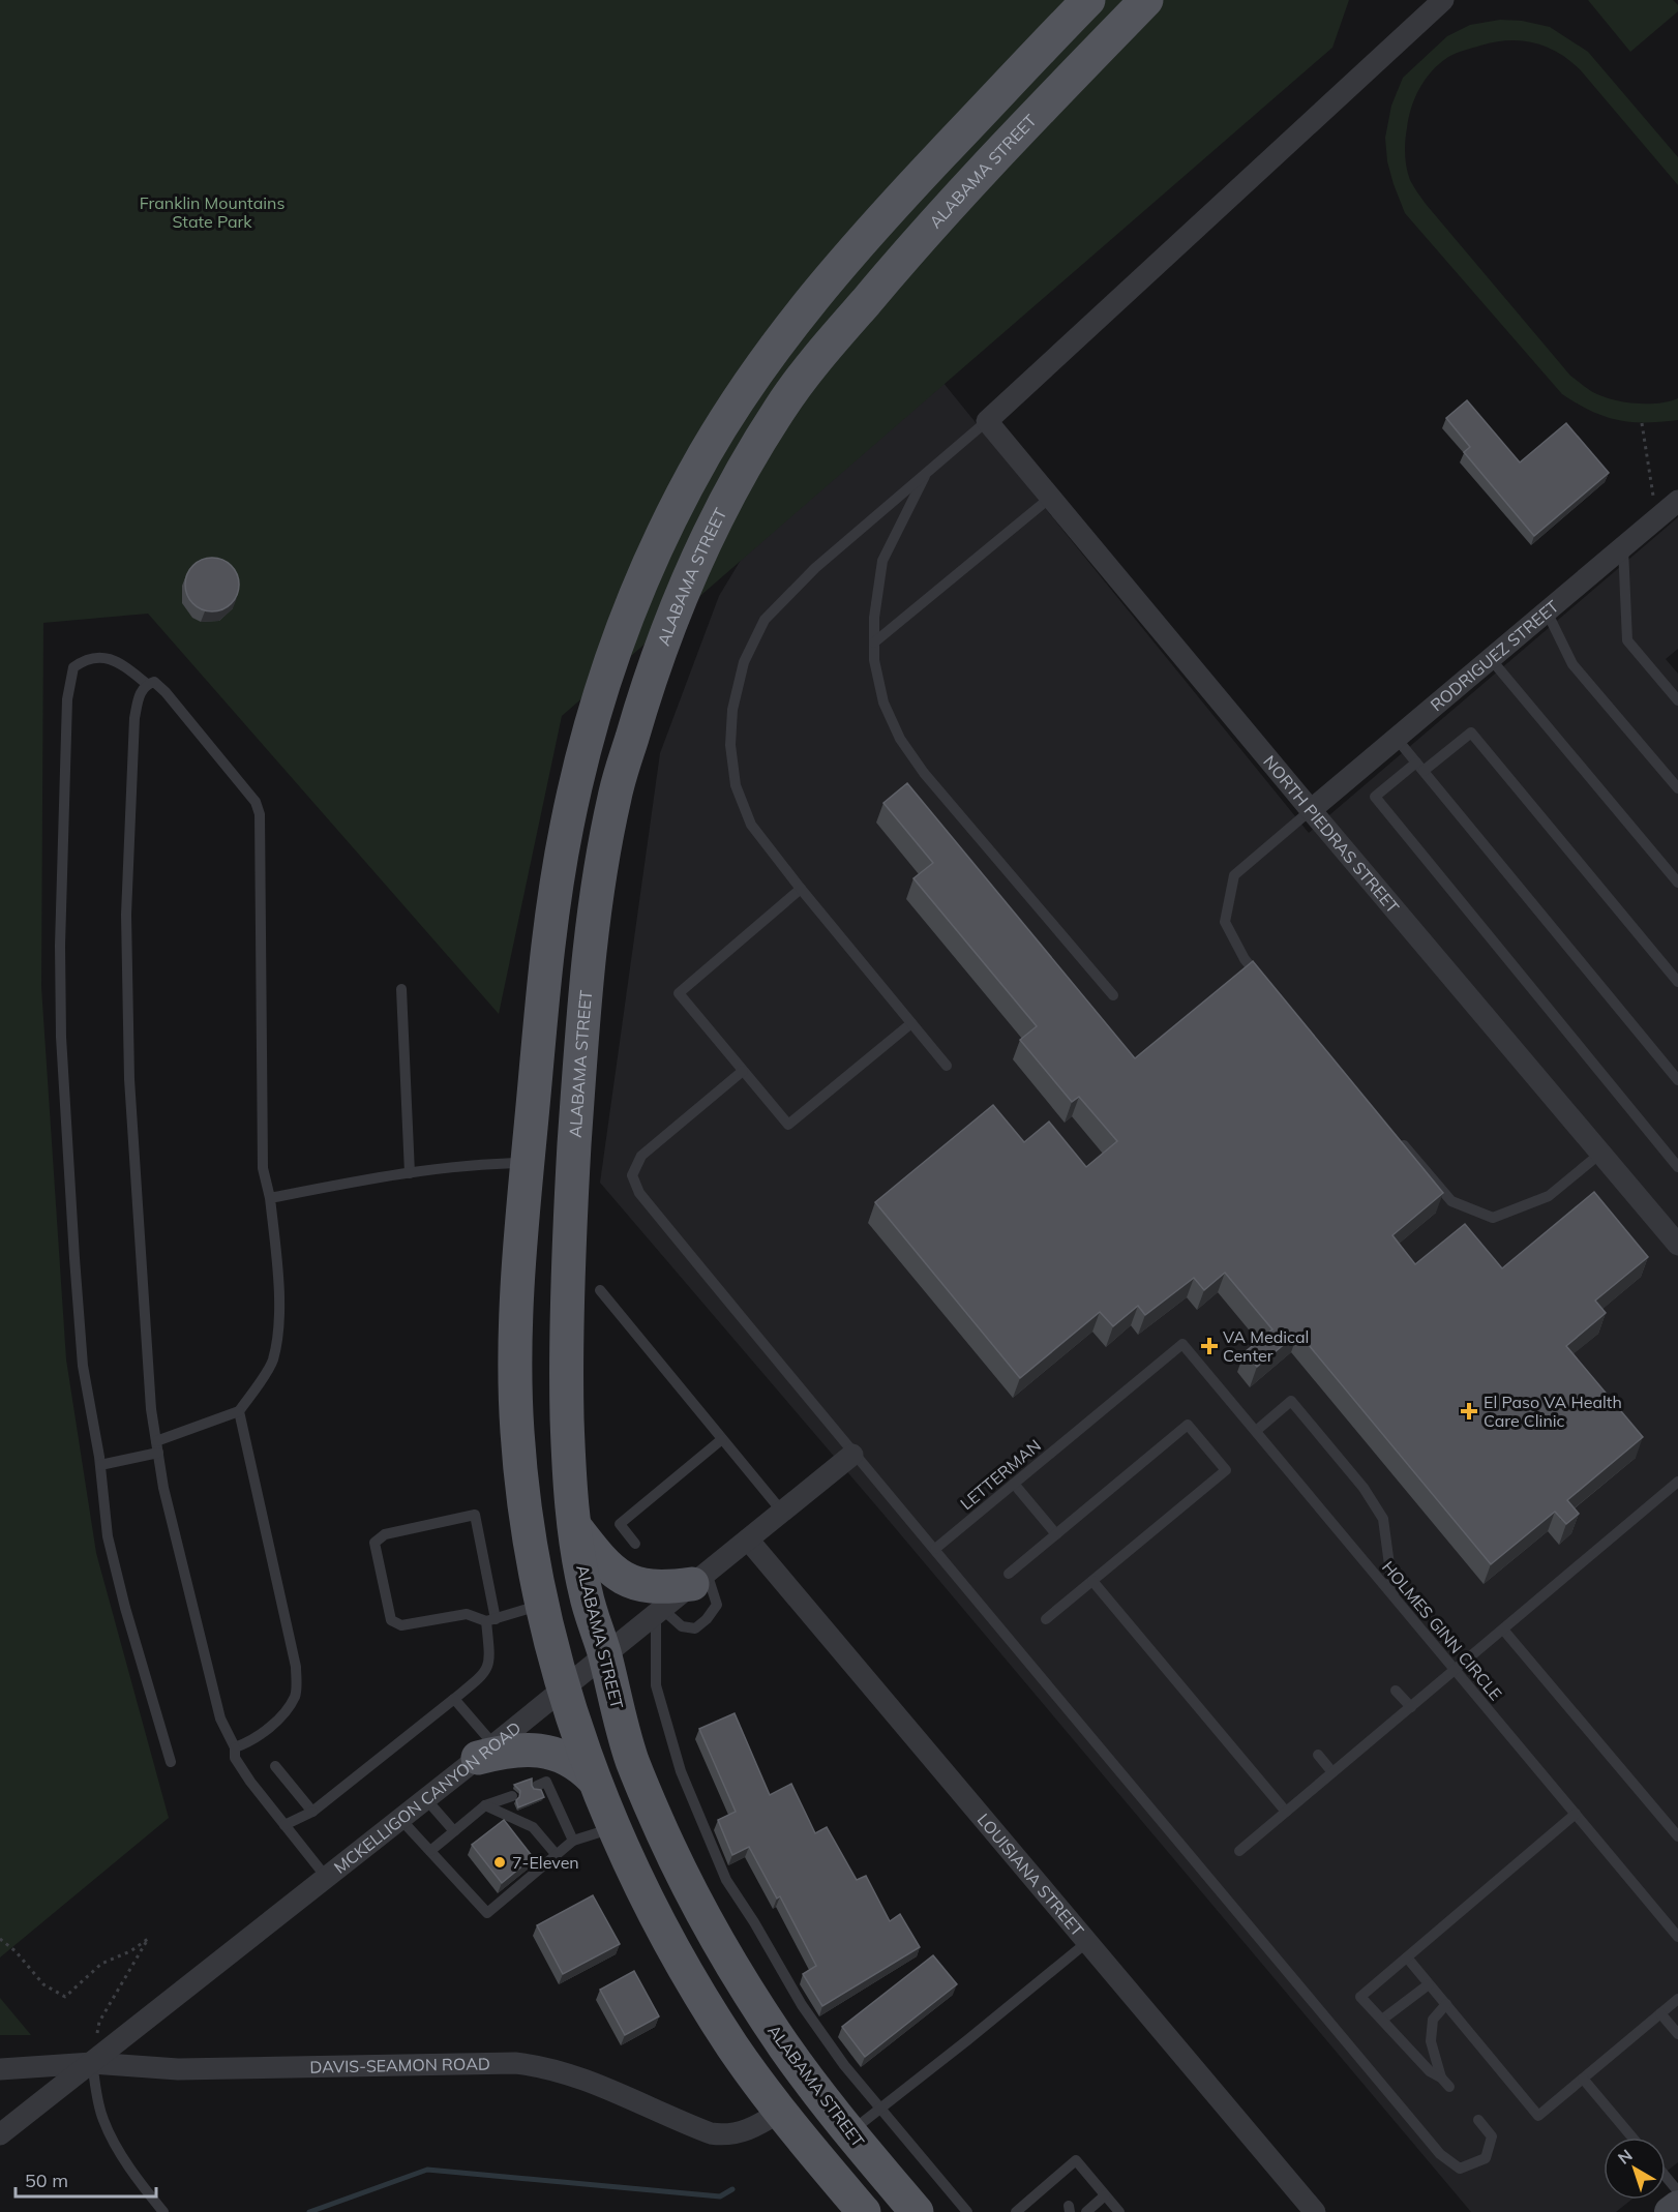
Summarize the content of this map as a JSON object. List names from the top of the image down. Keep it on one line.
{"streets":{"main road":["ALABAMA STREET"],"street":["RODRIGUEZ STREET","NORTH PIEDRAS STREET","MCKELLIGON CANYON ROAD","LOUISIANA STREET","DAVIS-SEAMON ROAD"],"lane":["LETTERMAN","HOLMES GINN CIRCLE"]},"crossings":[["ALABAMA STREET","MCKELLIGON CANYON ROAD"],["RODRIGUEZ STREET","NORTH PIEDRAS STREET"],["LETTERMAN","HOLMES GINN CIRCLE"],["MCKELLIGON CANYON ROAD","LOUISIANA STREET"],["MCKELLIGON CANYON ROAD","DAVIS-SEAMON ROAD"]],"parks":["Franklin Mountains State Park"],"places":{"health":["VA Medical Center","El Paso VA Health Care Clinic"],"other":["7-Eleven"]},"scale_bar":"50 m","north":"top left"}
